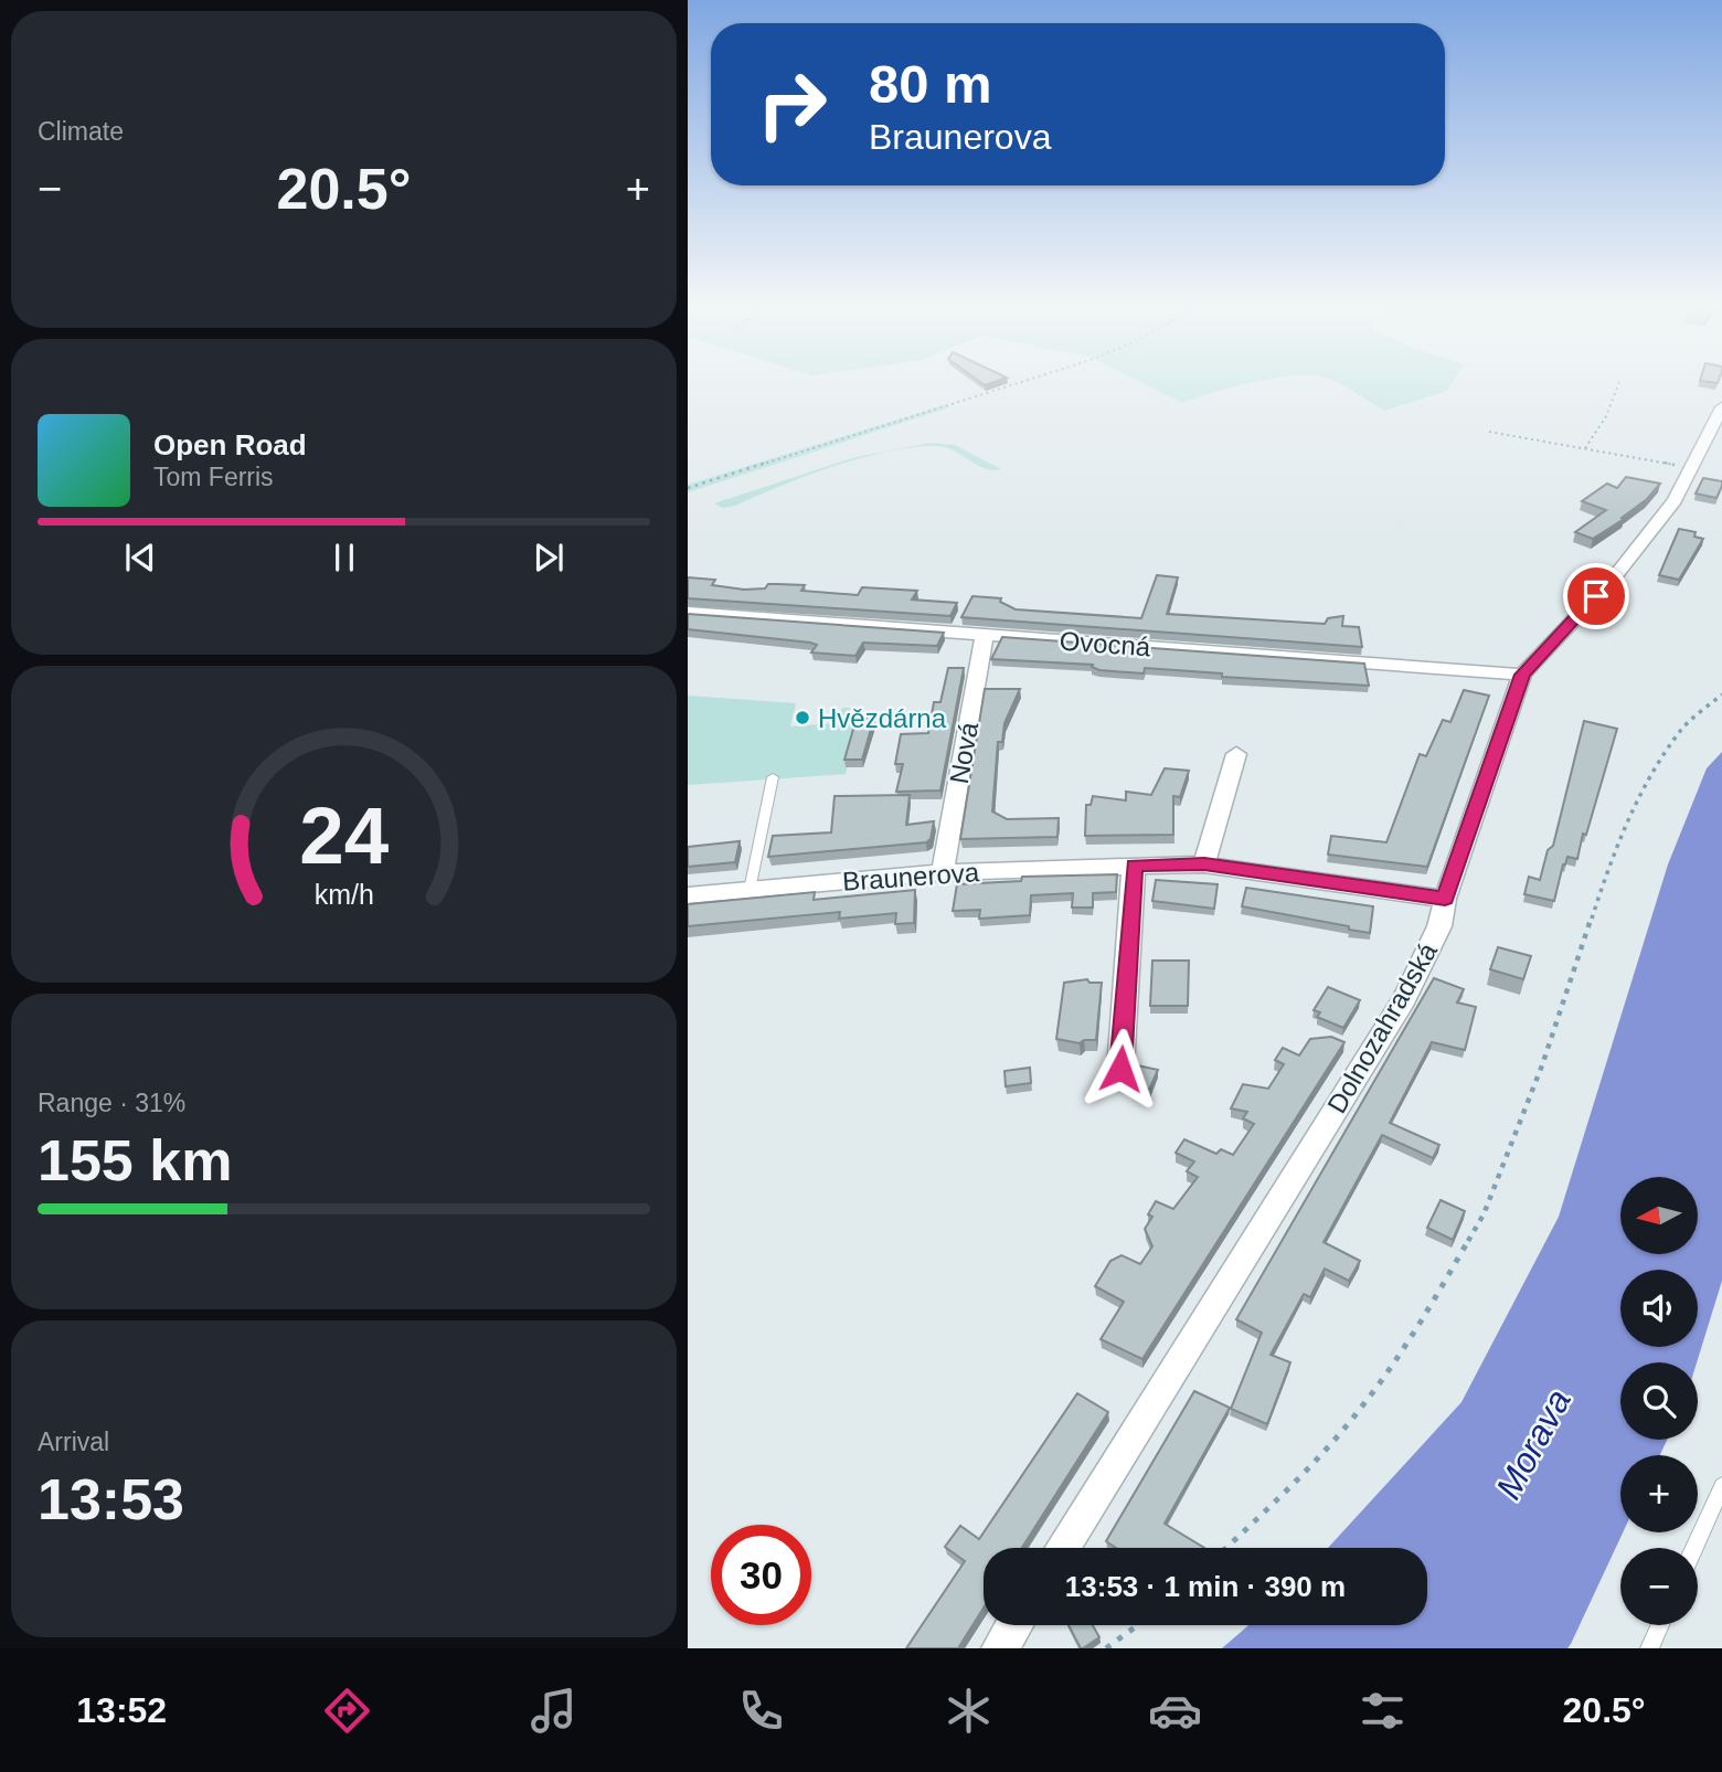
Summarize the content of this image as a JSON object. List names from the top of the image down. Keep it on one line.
{"streets":{"street":["Ovocná","Nová","Braunerova","Dolnozahradská"]},"crossings":[["Ovocná","Nová"],["Ovocná","Dolnozahradská"],["Nová","Braunerova"],["Braunerova","Dolnozahradská"]],"water":["Morava"],"places":["Hvězdárna"],"north":"left","page":{"tile":["Climate",["Range · 31%","155 km"],["Arrival","13:53"]],"turn":["80 m","Braunerova"],"heat":["−","20.5°","+"],"song":["Open Road","Tom Ferris"],"map_buttons":["+","−"],"limit":"30","trip":"13:53 · 1 min · 390 m","tabs":["13:52","20.5°"],"gauge":["24","km/h"]}}
